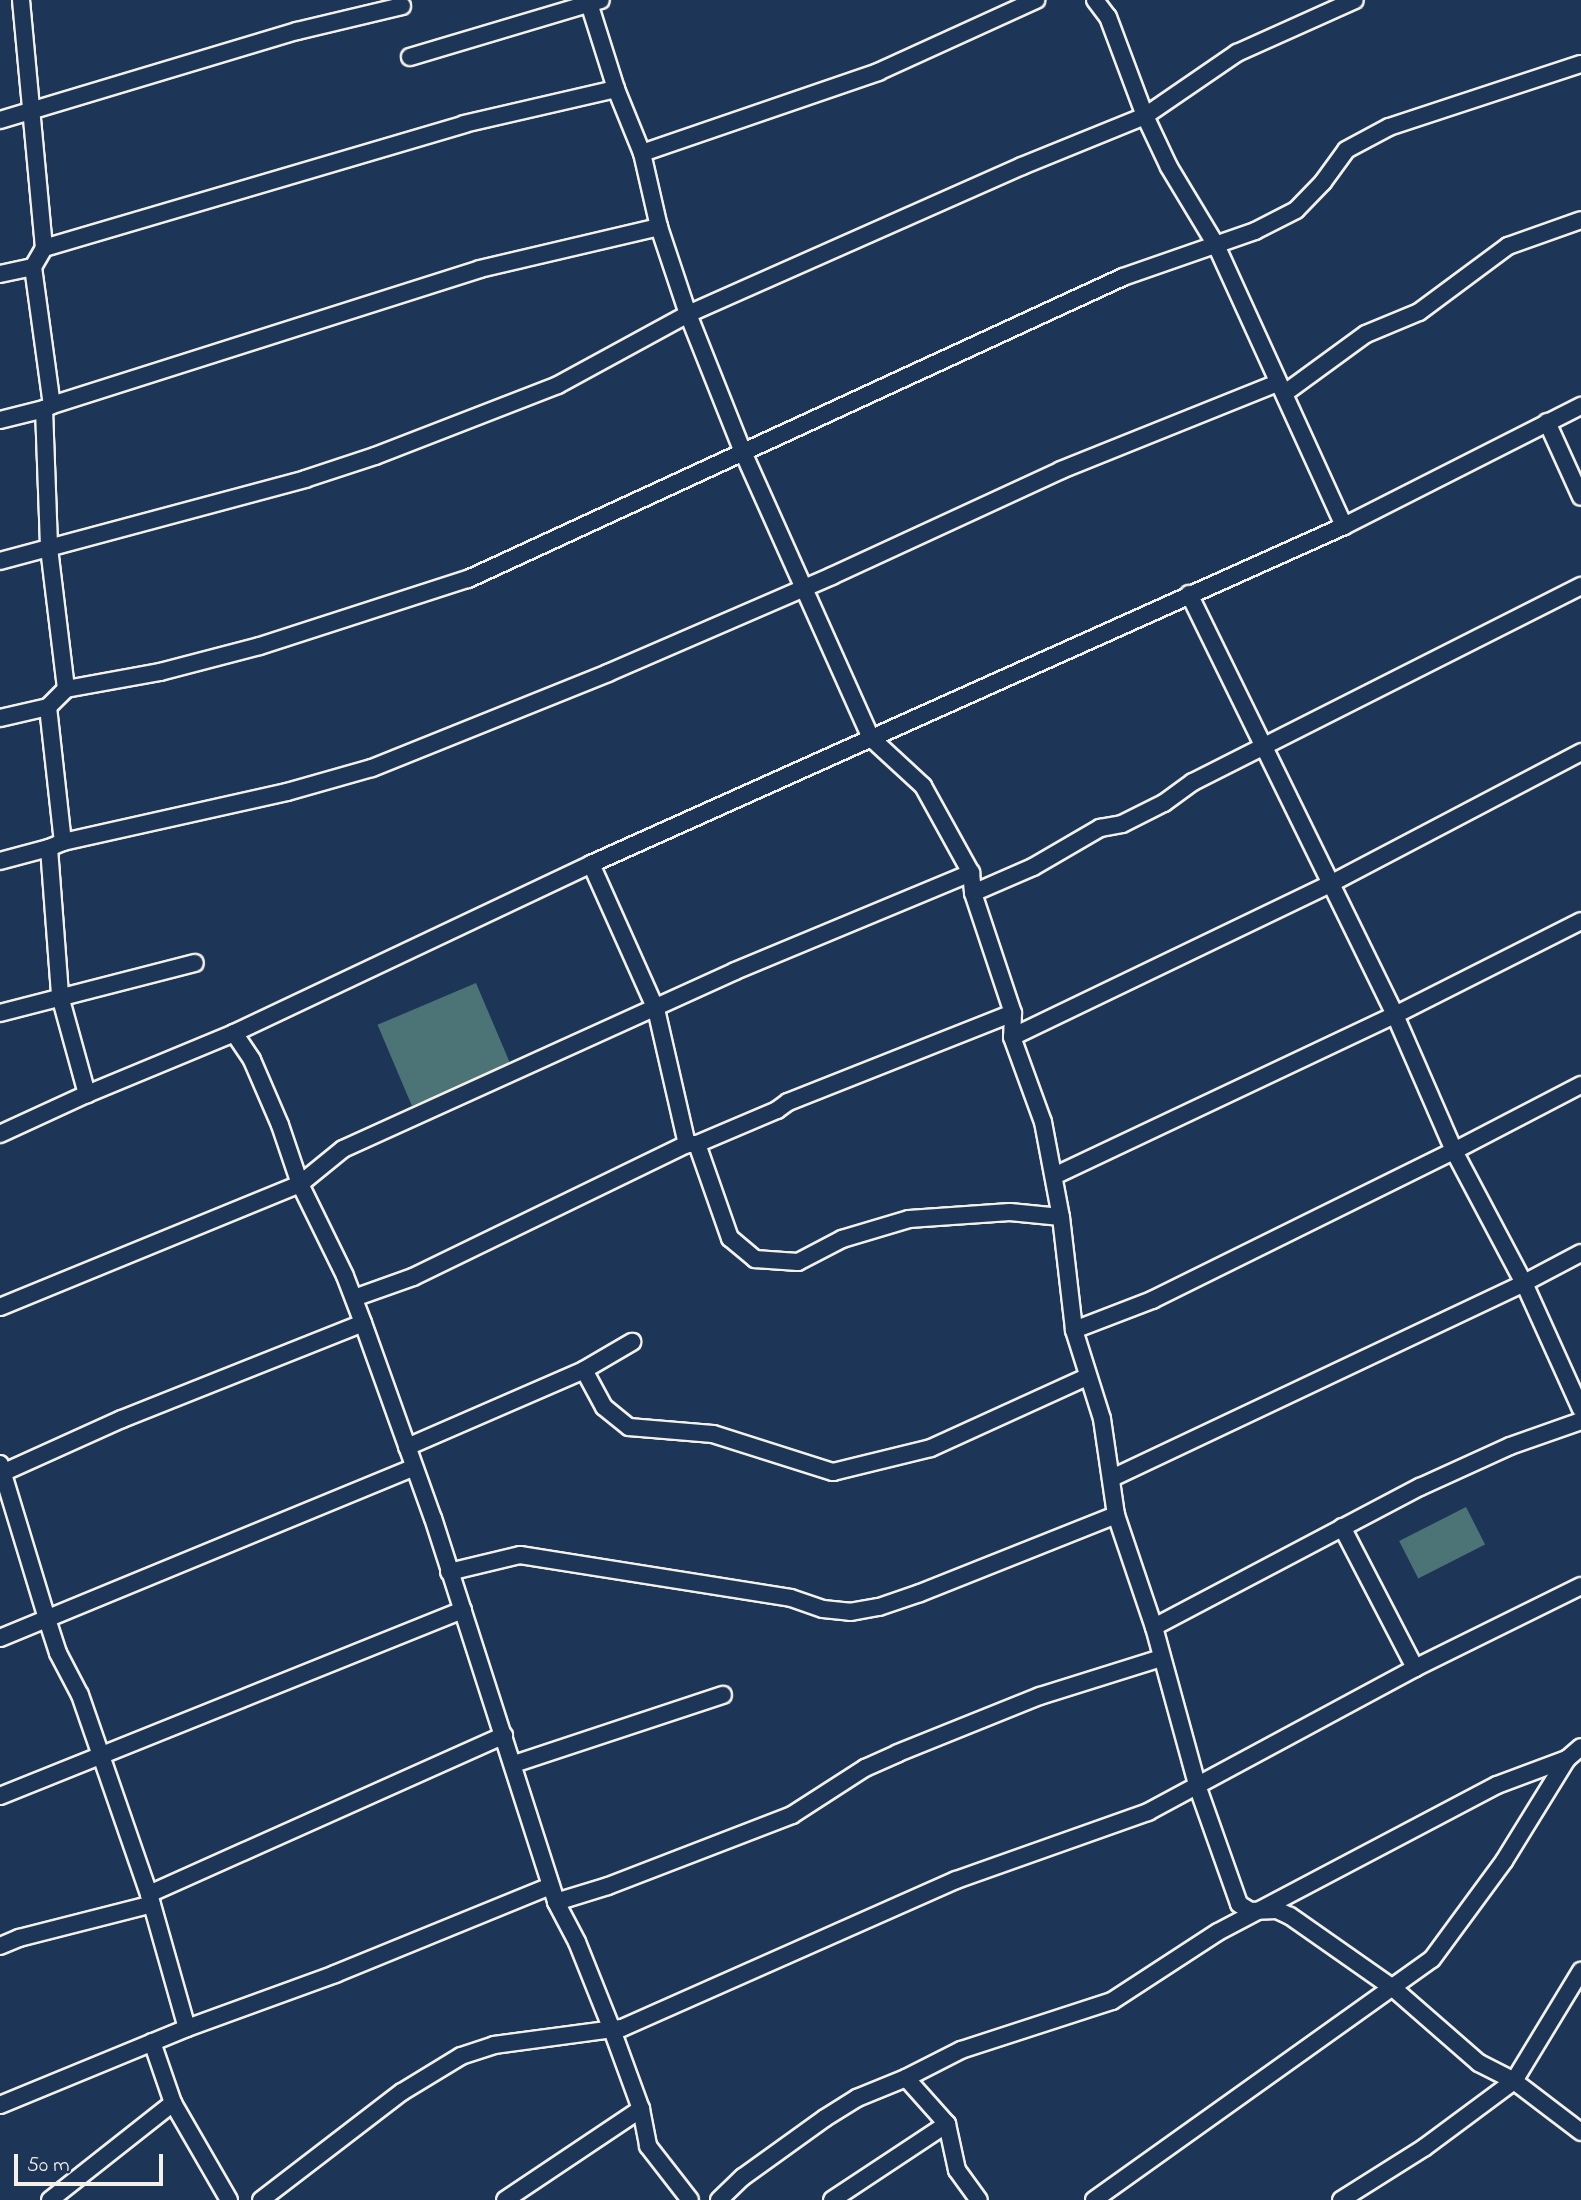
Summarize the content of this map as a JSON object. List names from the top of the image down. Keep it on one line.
{"scale_bar":"50 m"}
